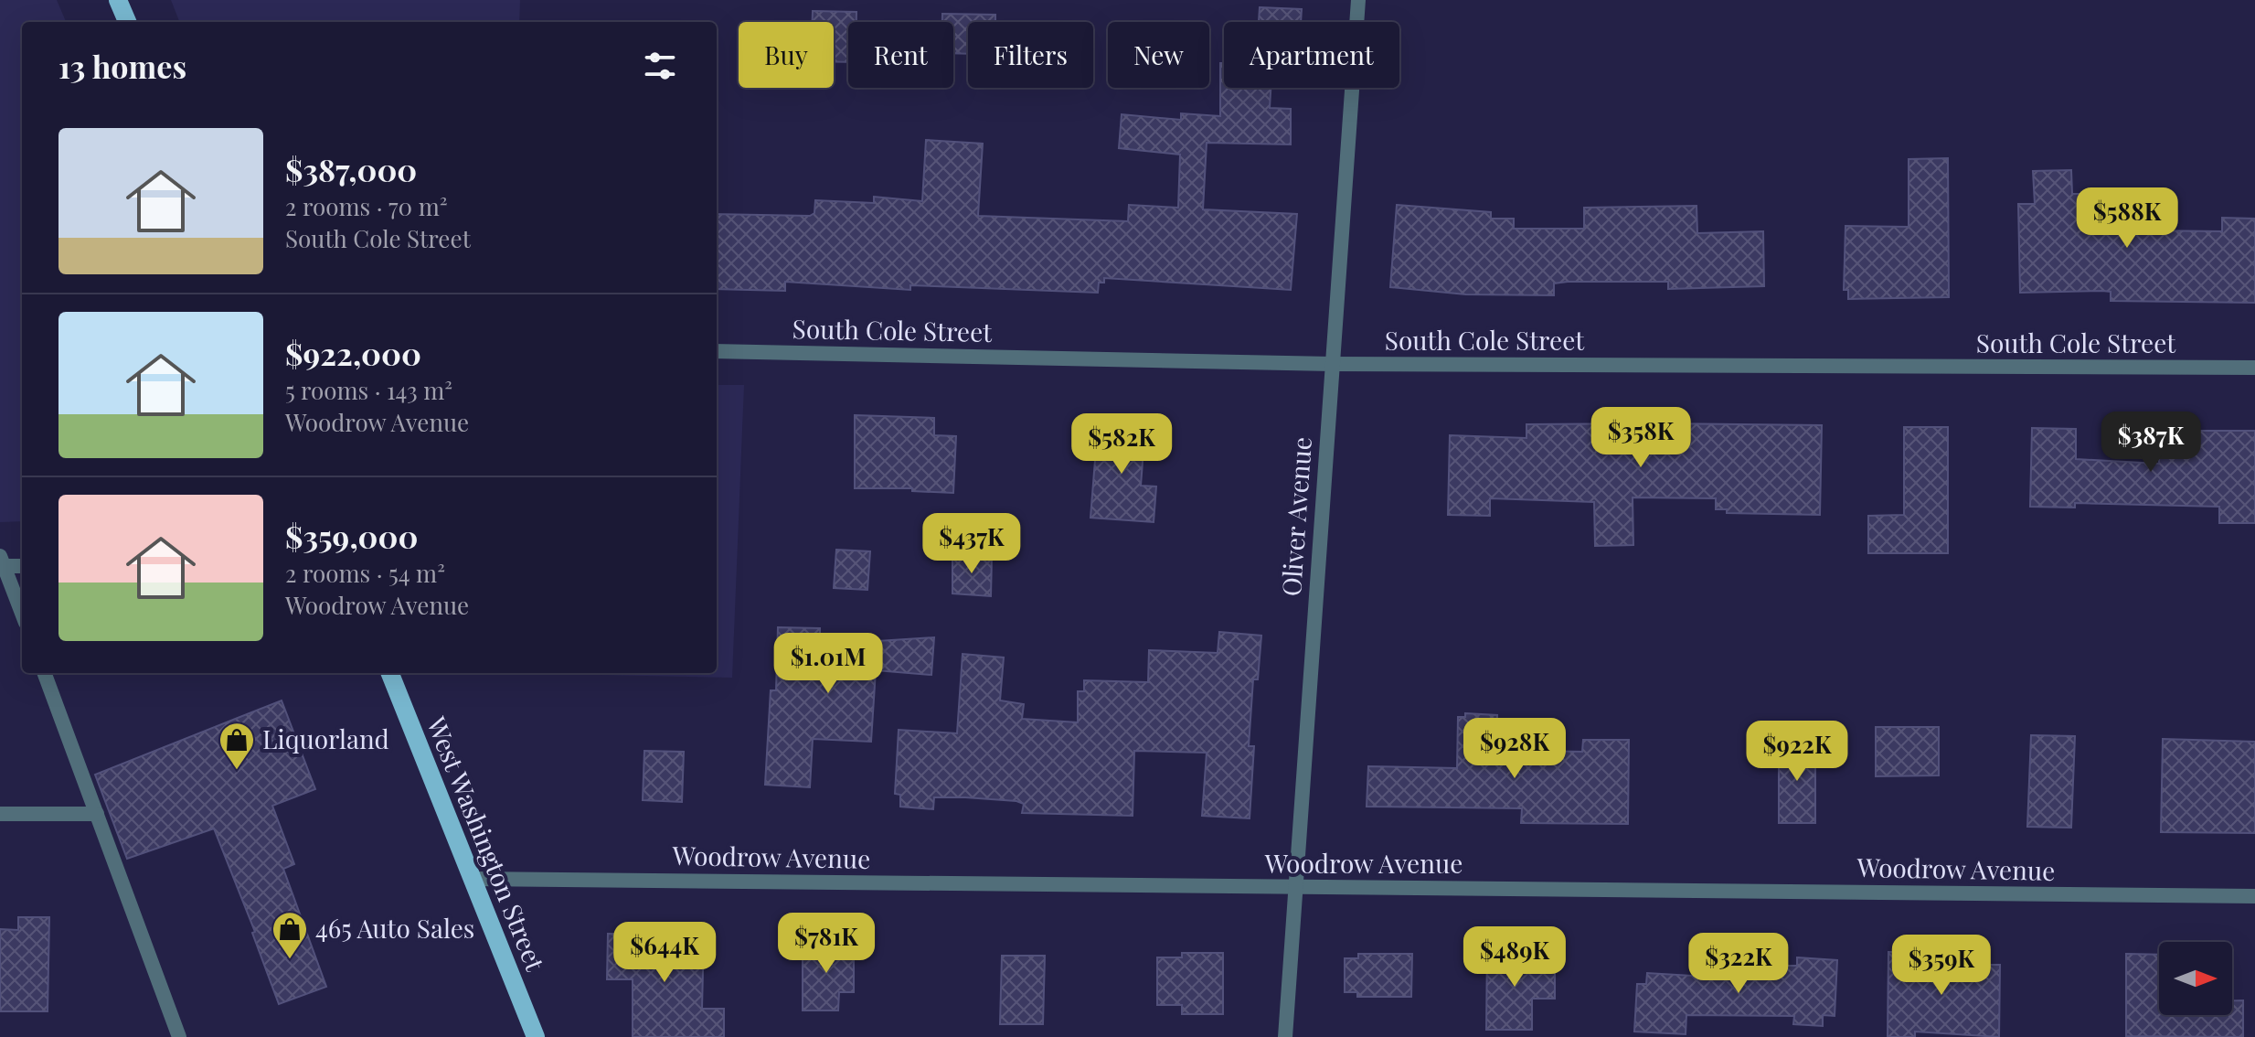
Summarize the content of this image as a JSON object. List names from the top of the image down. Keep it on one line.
{"streets":{"main road":["West Washington Street"],"street":["South Cole Street","Oliver Avenue","Woodrow Avenue"]},"crossings":[["South Cole Street","Oliver Avenue"],["Oliver Avenue","Woodrow Avenue"],["West Washington Street","Woodrow Avenue"]],"places":{"shop":["Liquorland","465 Auto Sales"]},"north":"right","page":{"chip":["Buy","Rent","Filters","New","Apartment"],"heading":"13 homes","list":[{"name":"$387,000","note":"2 rooms · 70 m² · South Cole Street"},{"name":"$922,000","note":"5 rooms · 143 m² · Woodrow Avenue"},{"name":"$359,000","note":"2 rooms · 54 m² · Woodrow Avenue"}],"price":["$588K","$358K","$387K","$582K","$437K","$1.01M","$928K","$922K","$781K","$644K","$489K","$322K","$359K"]}}
